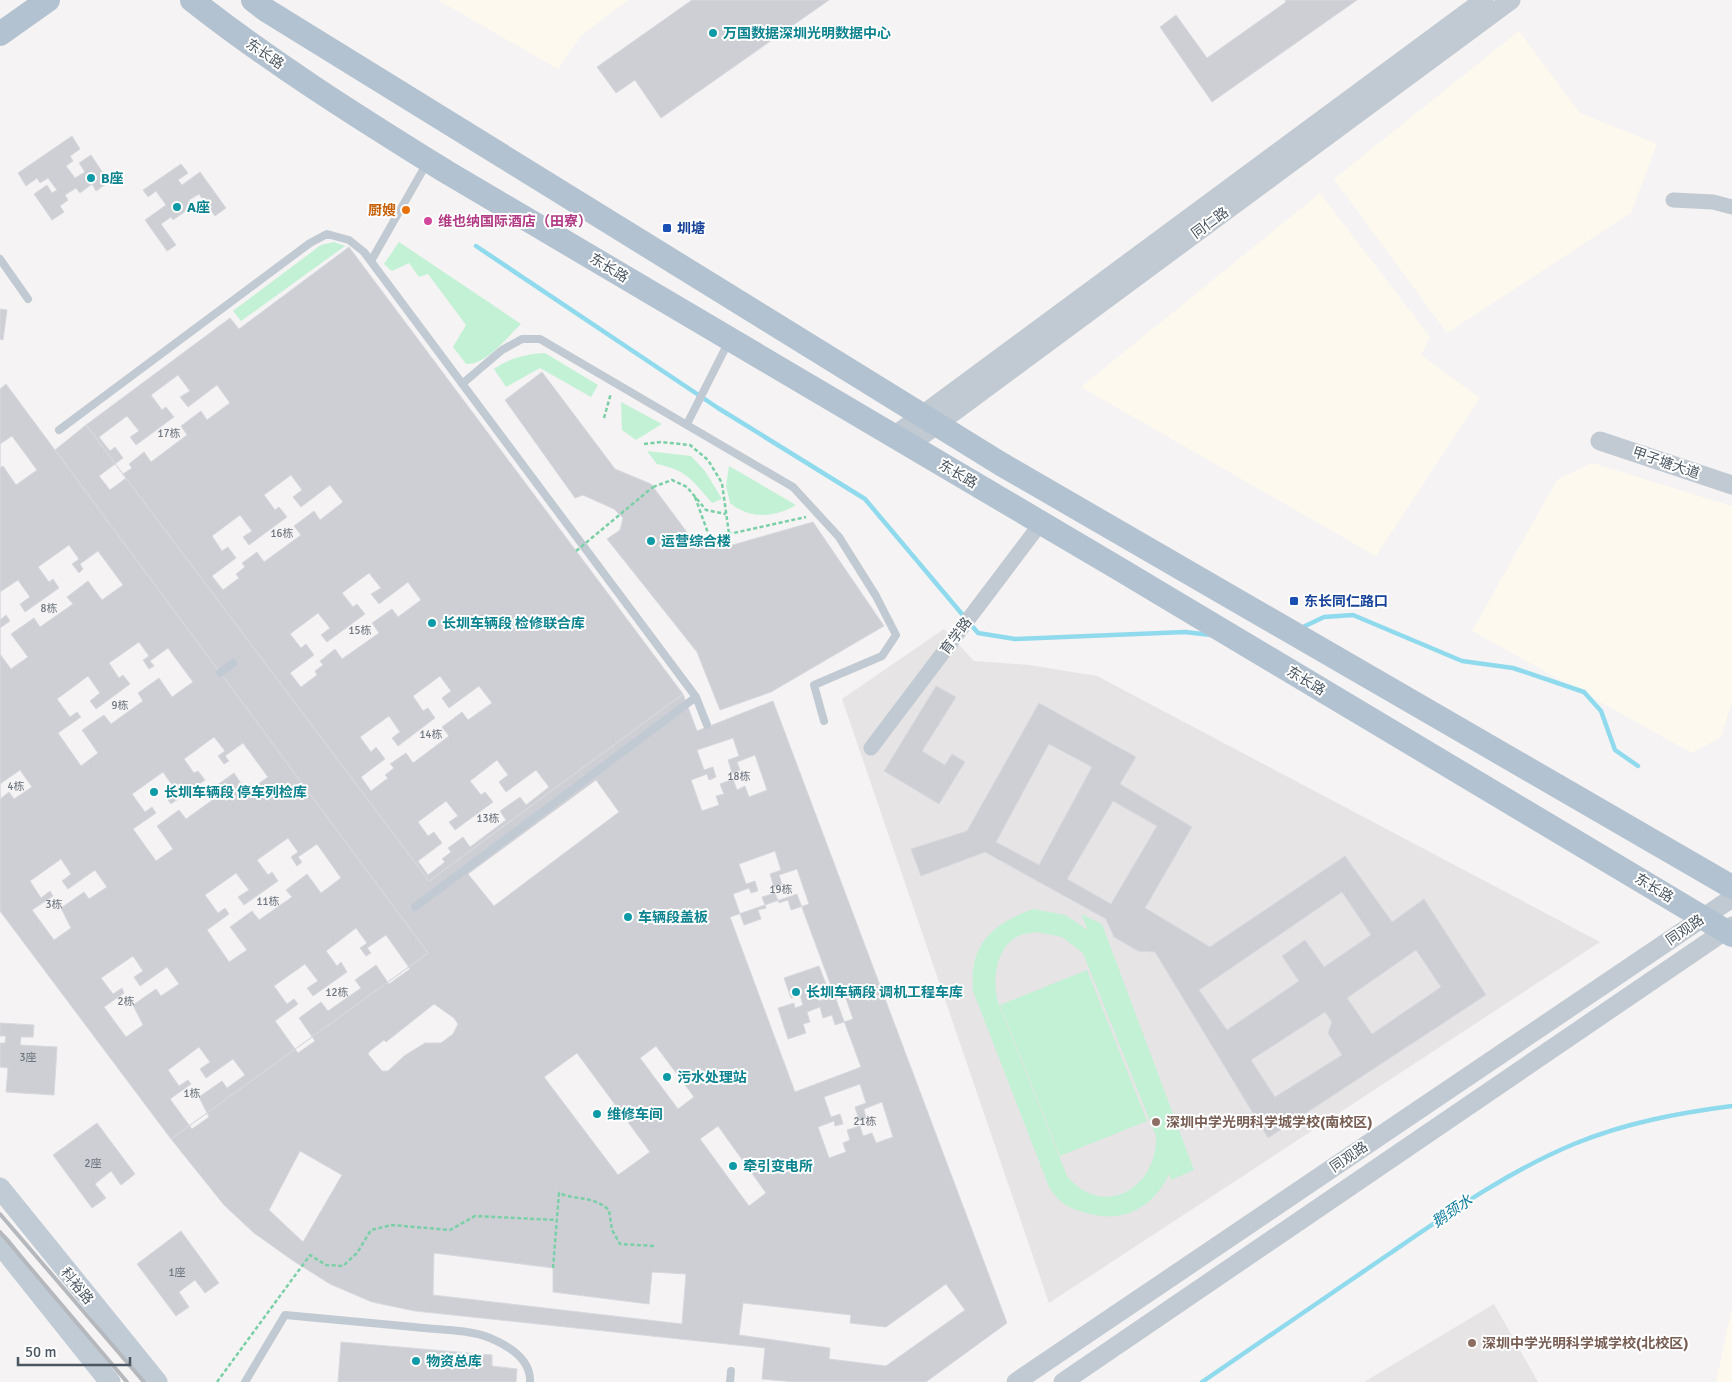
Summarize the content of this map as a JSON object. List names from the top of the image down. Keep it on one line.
{"streets":{"main road":["东长路","科裕路"],"street":["同仁路","甲子塘大道","育学路","同观路"]},"crossings":[["东长路","同仁路"],["东长路","育学路"],["东长路","同观路"]],"water":["鹅颈水"],"places":{"other":["万国数据深圳光明数据中心","B座","A座","厨嫂","维也纳国际酒店（田寮）","运营综合楼","长圳车辆段 检修联合库","长圳车辆段 停车列检库","车辆段盖板","长圳车辆段 调机工程车库","污水处理站","维修车间","深圳中学光明科学城学校(南校区)","牵引变电所","深圳中学光明科学城学校(北校区)","物资总库"],"transit":["圳塘","东长同仁路口"]},"house_numbers":["17栋","16栋","8栋","15栋","9栋","14栋","18栋","4栋","13栋","19栋","11栋","3栋","12栋","2栋","3座","1栋","21栋","2座","1座"],"scale_bar":"50 m"}
